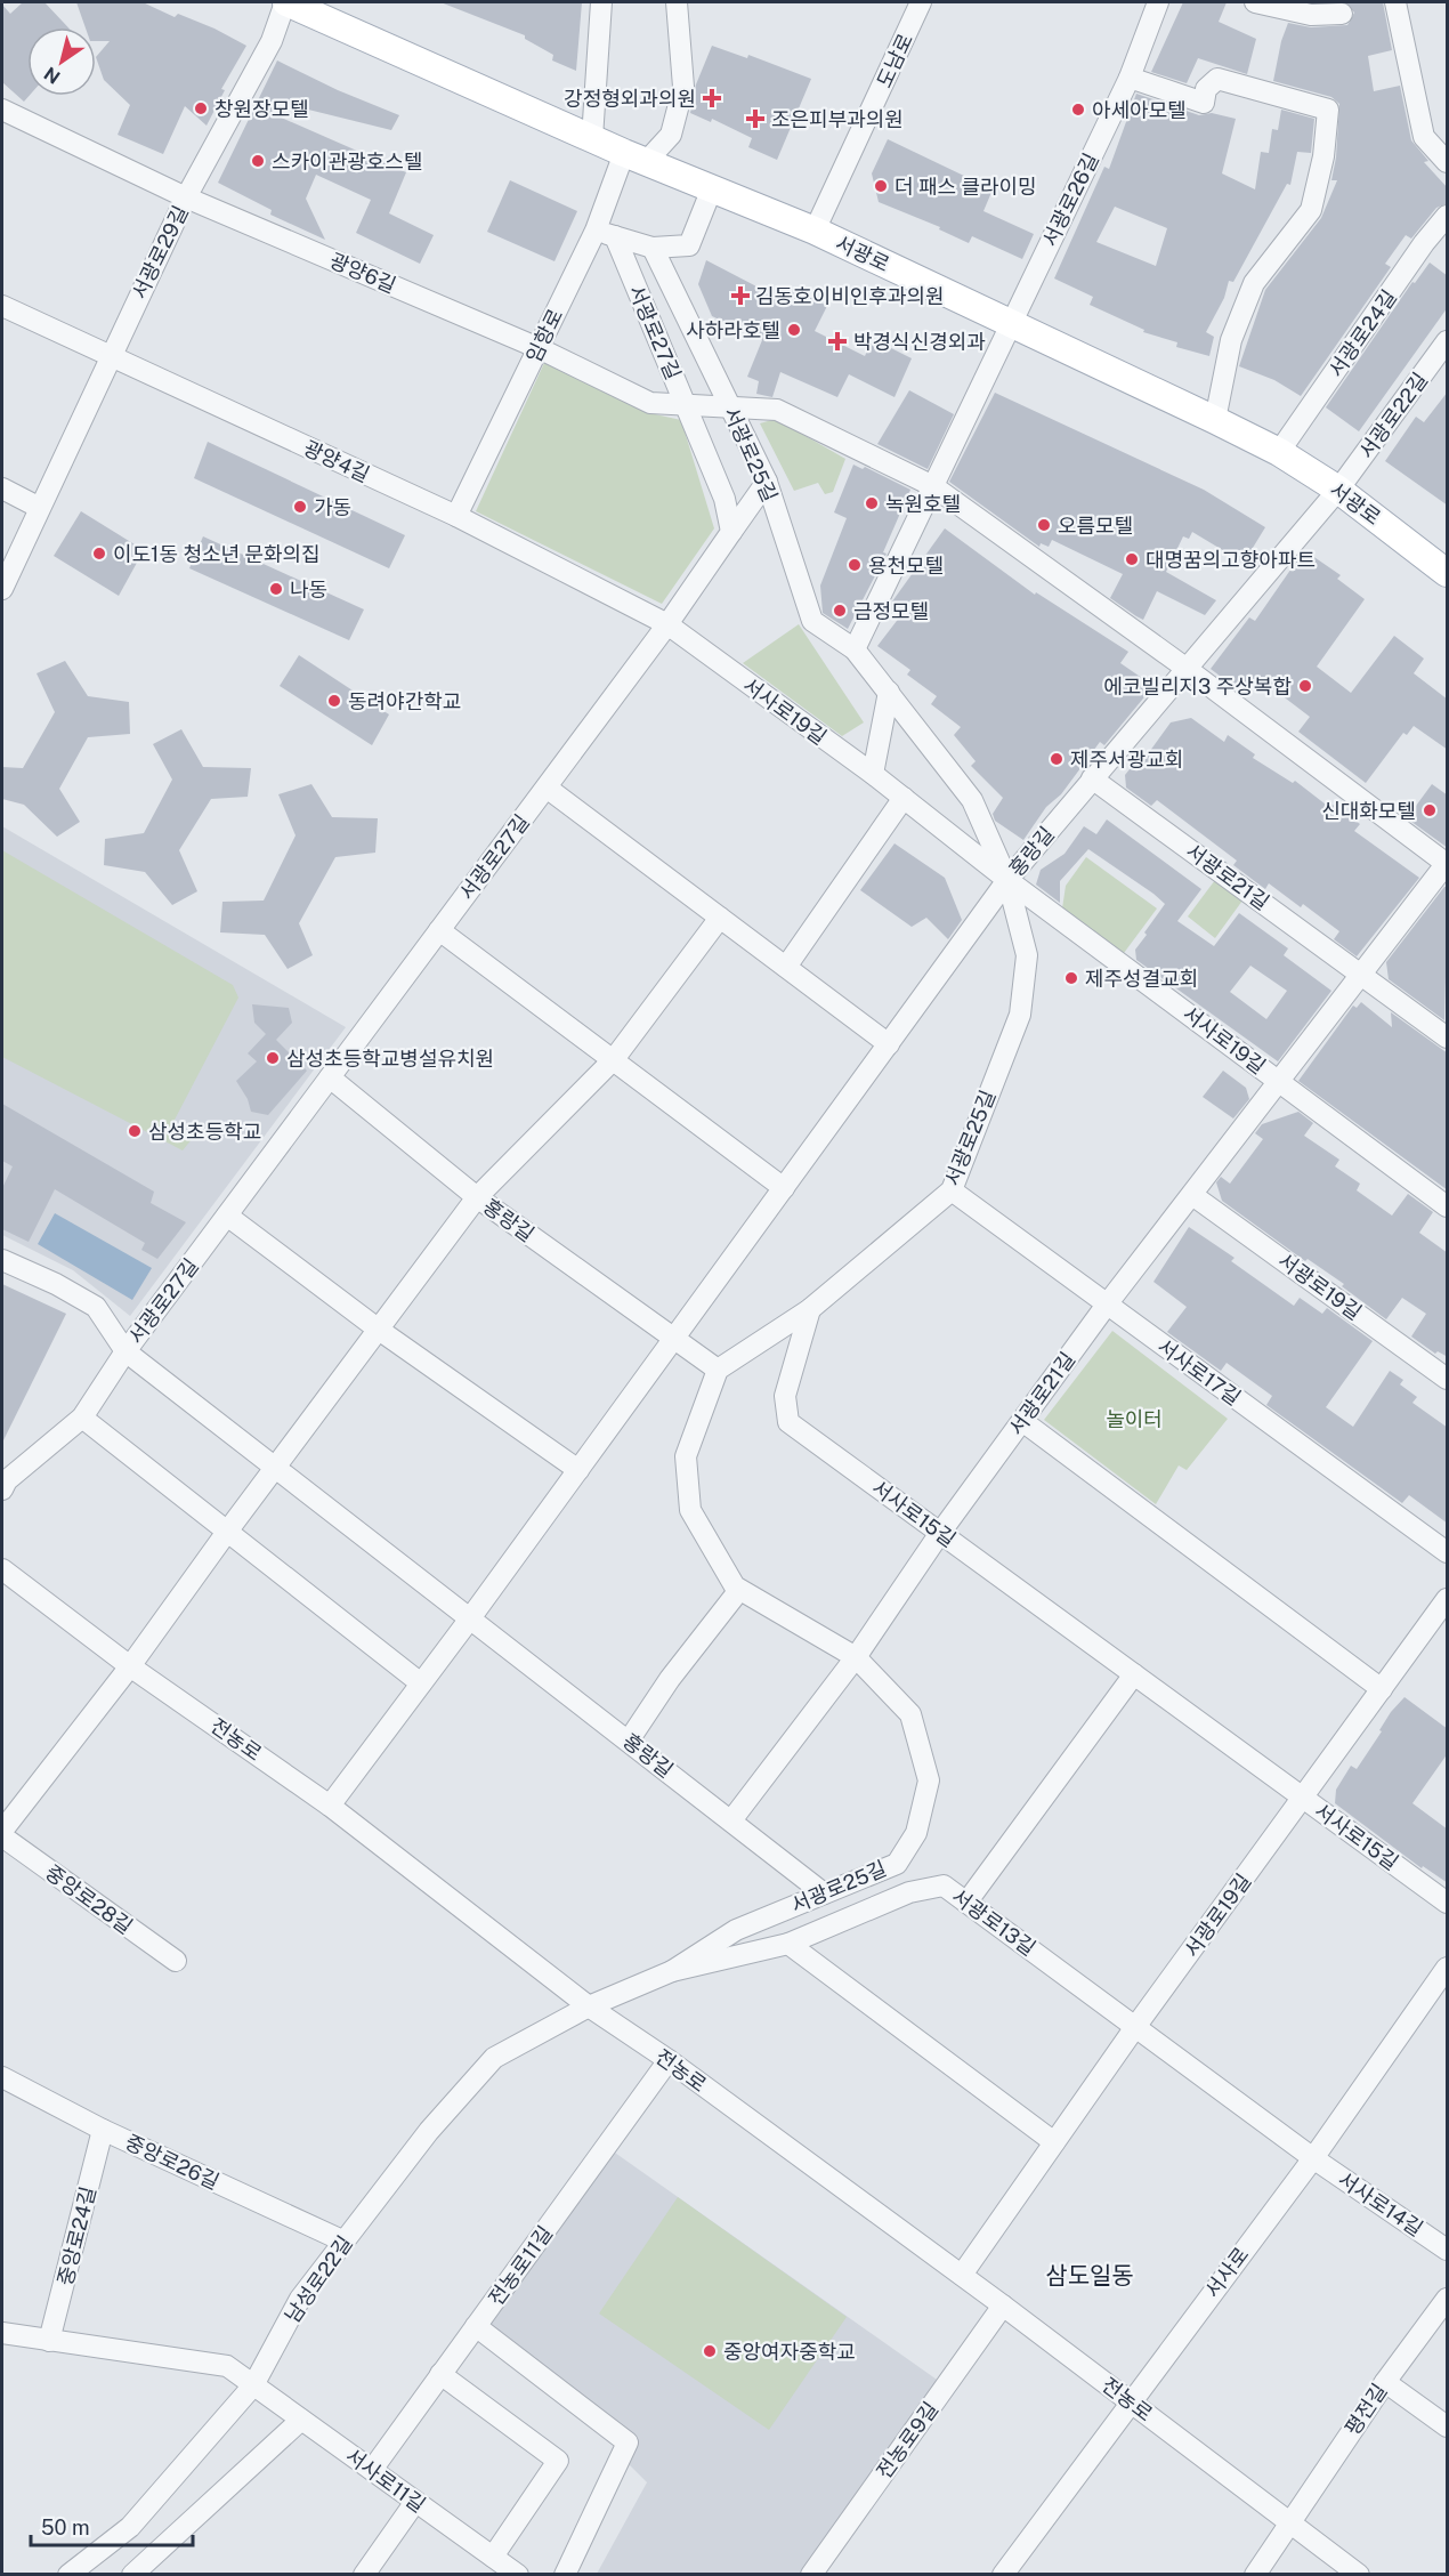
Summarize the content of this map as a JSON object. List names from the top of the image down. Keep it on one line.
{"streets":{"main road":["서광로"],"street":["도남로","서광로26길","서광로29길","광양6길","서광로27길","서광로24길","임항로","서광로22길","서광로25길","광양4길","서사로19길","홍랑길","서광로21길","서광로19길","서사로17길","서사로15길","전농로","중앙로28길","서광로13길","중앙로26길","서사로14길","중앙로24길","전농로11길","서사로","남성로22길","평전길","전농로9길","서사로11길"]},"crossings":[["도남로","서광로"],["서광로26길","서광로"],["서광로29길","서광로"],["서광로29길","광양6길"],["서광로29길","광양4길"],["서광로","서광로24길"],["서광로","임항로"],["서광로","서광로22길"],["서광로","홍랑길"],["광양6길","서광로27길"],["광양6길","임항로"],["광양6길","서광로25길"],["서광로27길","임항로"],["서광로27길","광양4길"],["서광로27길","서사로19길"],["서광로27길","홍랑길"],["임항로","광양4길"],["서광로22길","홍랑길"],["서광로25길","서사로19길"],["서광로25길","홍랑길"],["서광로25길","서광로21길"],["서광로25길","서사로17길"],["서광로25길","서사로15길"],["서광로25길","서광로13길"],["광양4길","서사로19길"],["서사로19길","홍랑길"],["서사로19길","서광로21길"],["홍랑길","서광로21길"],["홍랑길","전농로"],["서광로21길","서광로19길"],["서광로21길","서사로17길"],["서광로21길","서사로15길"],["서광로19길","서사로15길"],["서광로19길","전농로"],["서광로19길","서광로13길"],["전농로","서광로13길"],["전농로","전농로11길"],["전농로","서사로"],["전농로","남성로22길"],["전농로","평전길"],["전농로","전농로9길"],["서광로13길","서사로14길"],["서광로13길","서사로"],["서광로13길","남성로22길"],["중앙로26길","중앙로24길"],["중앙로26길","남성로22길"],["서사로14길","서사로"],["전농로11길","서사로11길"],["남성로22길","서사로11길"]],"districts":["삼도일동"],"parks":["놀이터"],"places":{"health":["강정형외과의원","조은피부과의원","김동호이비인후과의원","박경식신경외과"],"other":["창원장모텔","아세아모텔","스카이관광호스텔","더 패스 클라이밍","사하라호텔","녹원호텔","가동","오름모텔","이도1동 청소년 문화의집","대명꿈의고향아파트","용천모텔","나동","금정모텔","에코빌리지3 주상복합","동려야간학교","제주서광교회","신대화모텔","제주성결교회","삼성초등학교병설유치원","삼성초등학교","중앙여자중학교"]},"scale_bar":"50 m","north":"bottom left"}
